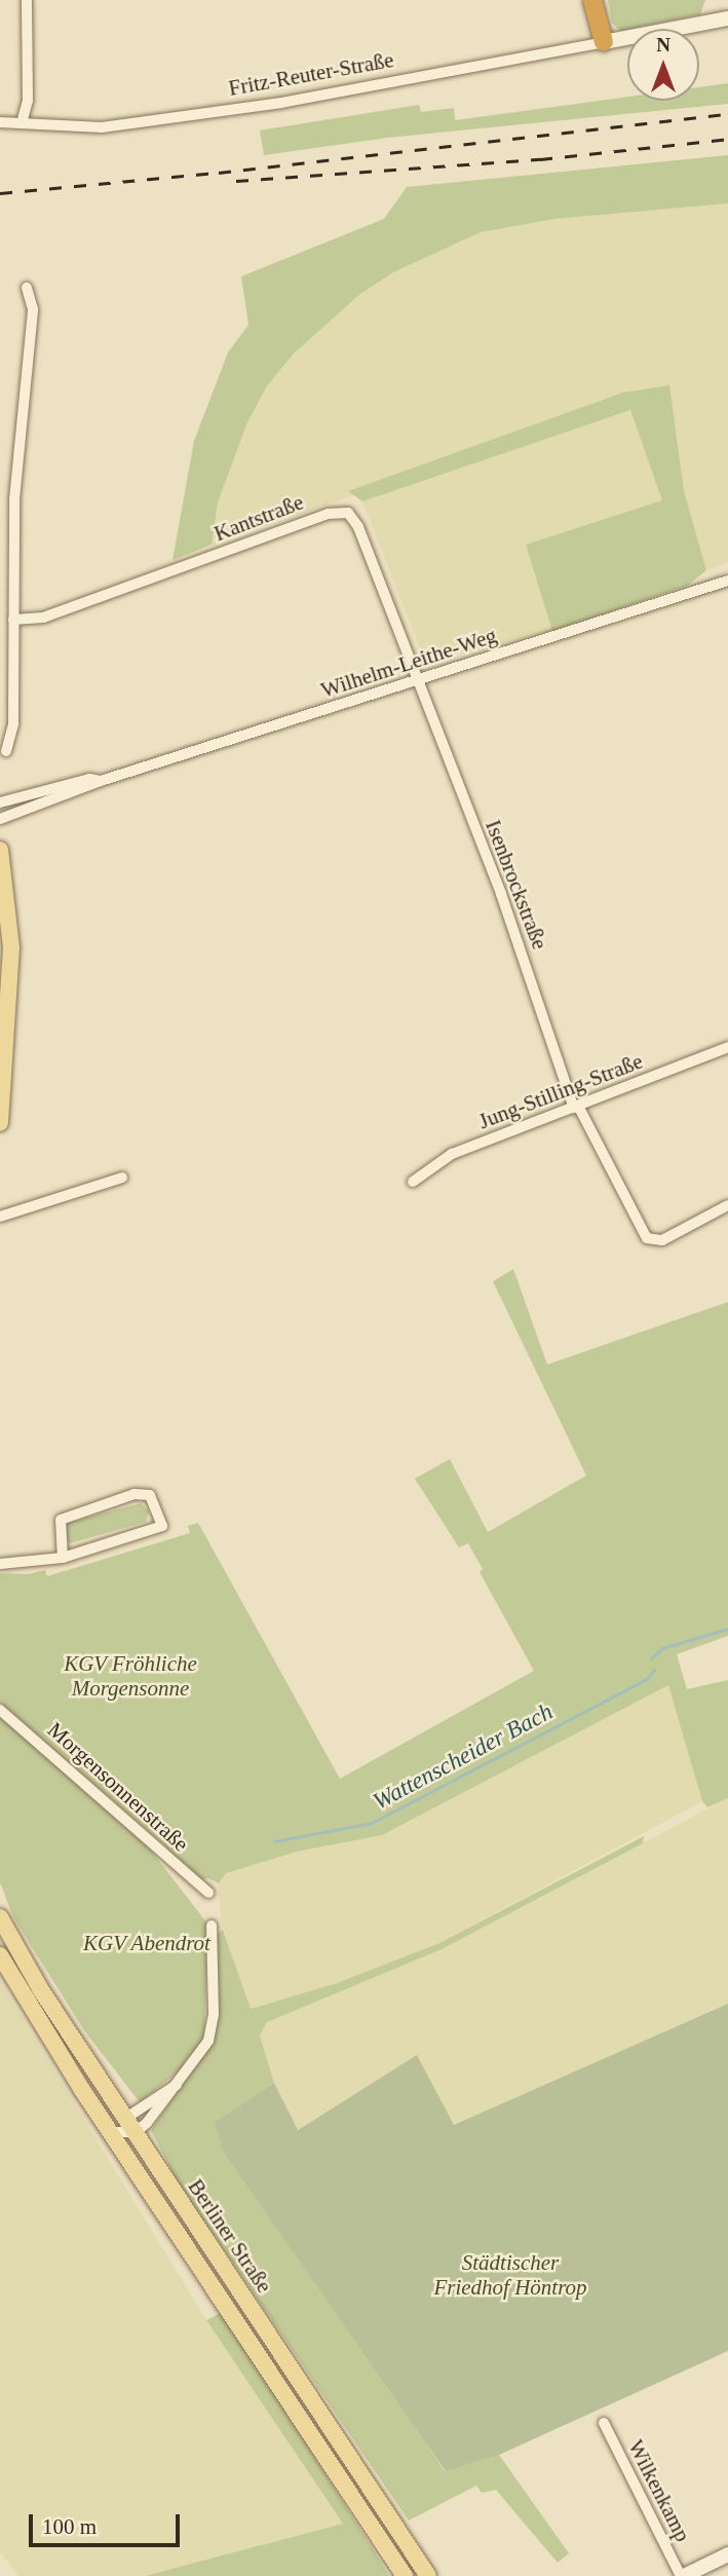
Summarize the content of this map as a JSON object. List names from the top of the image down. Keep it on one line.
{"streets":{"main road":["Berliner Straße"],"street":["Fritz-Reuter-Straße","Kantstraße","Wilhelm-Leithe-Weg","Isenbrockstraße","Jung-Stilling-Straße","Morgensonnenstraße","Wilkenkamp"]},"crossings":[["Kantstraße","Wilhelm-Leithe-Weg"],["Kantstraße","Isenbrockstraße"],["Wilhelm-Leithe-Weg","Isenbrockstraße"],["Isenbrockstraße","Jung-Stilling-Straße"]],"water":["Wattenscheider Bach"],"parks":["KGV Fröhliche Morgensonne","KGV Abendrot","Städtischer Friedhof Höntrop"],"scale_bar":"100 m","north":"top"}
